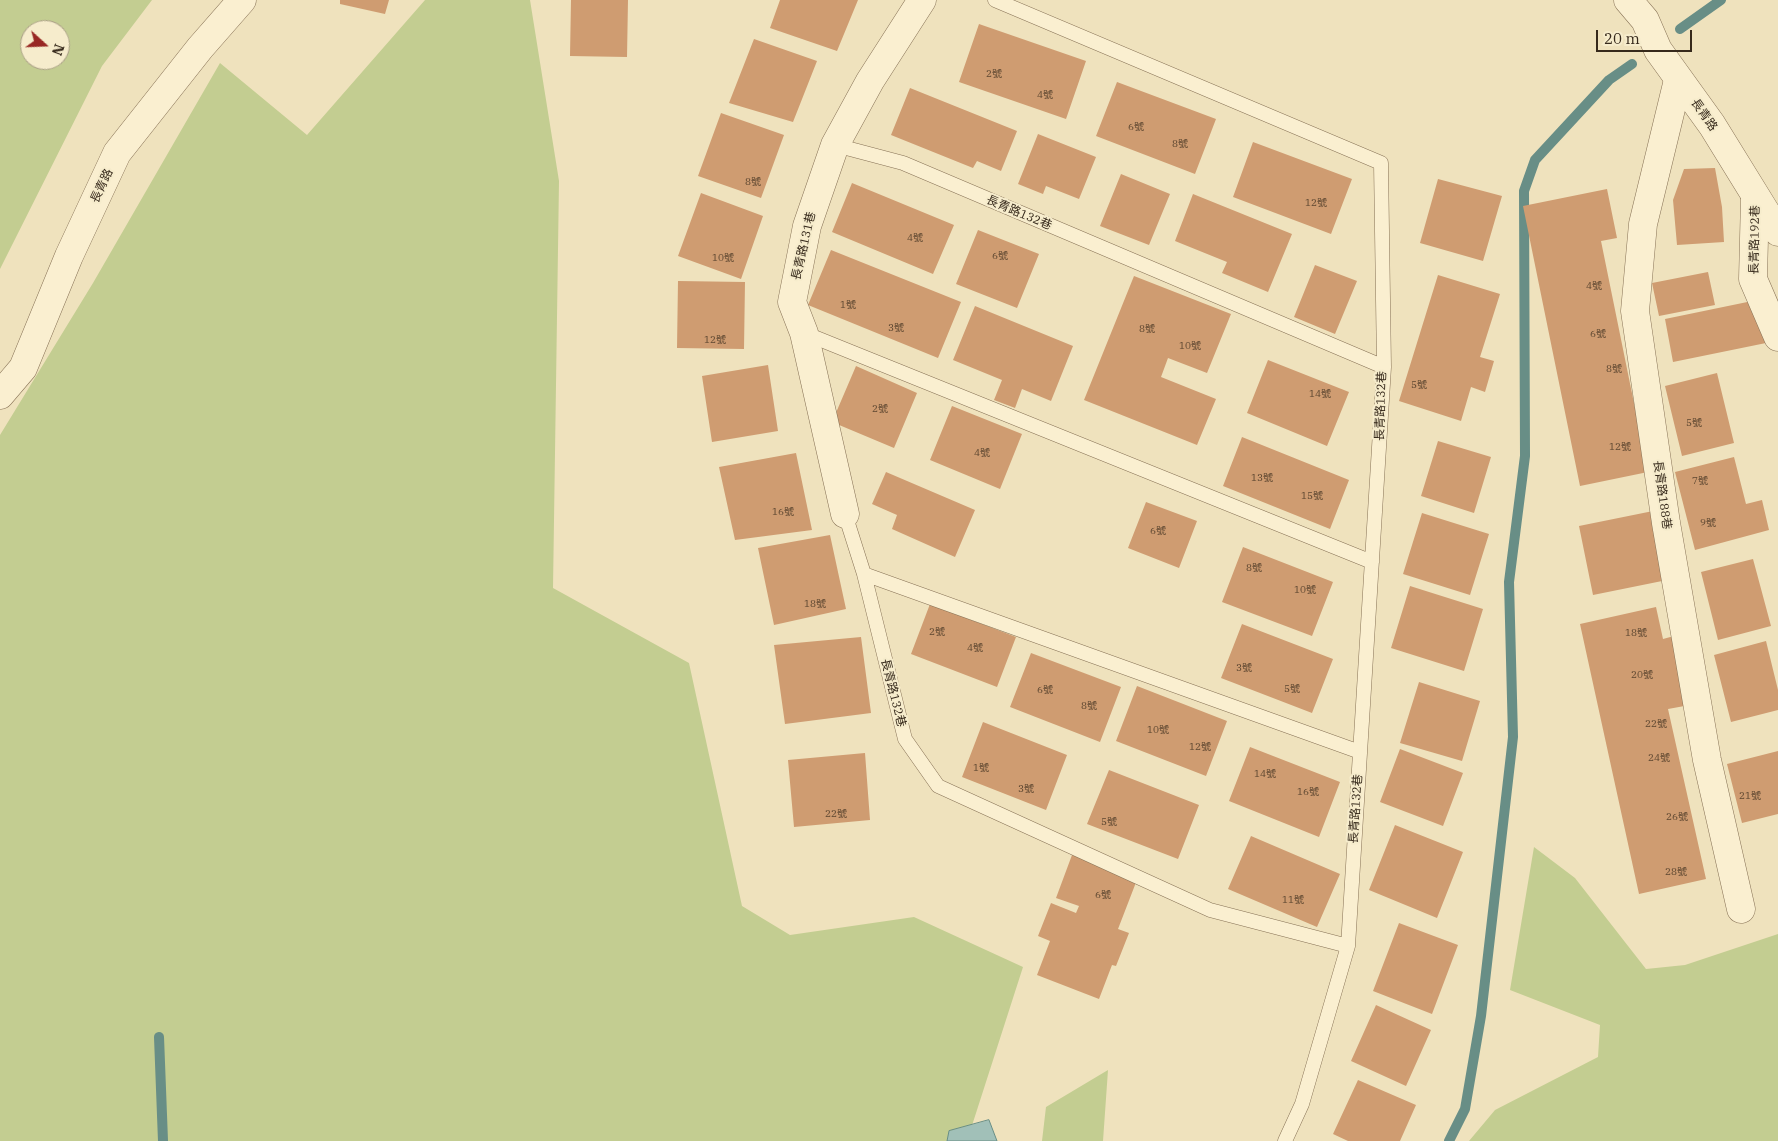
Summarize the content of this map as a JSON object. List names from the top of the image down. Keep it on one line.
{"streets":{"street":["長青路","長青路192巷","長青路131巷","長青路188巷"],"lane":["長青路132巷"]},"crossings":[["長青路","長青路192巷"],["長青路","長青路188巷"],["長青路132巷","長青路131巷"]],"house_numbers":["2號","4號","6號","8號","8號","12號","4號","6號","10號","4號","1號","3號","8號","6號","12號","10號","8號","5號","14號","2號","5號","12號","4號","13號","7號","15號","16號","9號","6號","8號","10號","18號","2號","18號","4號","3號","20號","5號","6號","8號","22號","10號","12號","24號","1號","14號","3號","16號","21號","22號","26號","5號","28號","6號","11號"],"scale_bar":"20 m","north":"right"}
